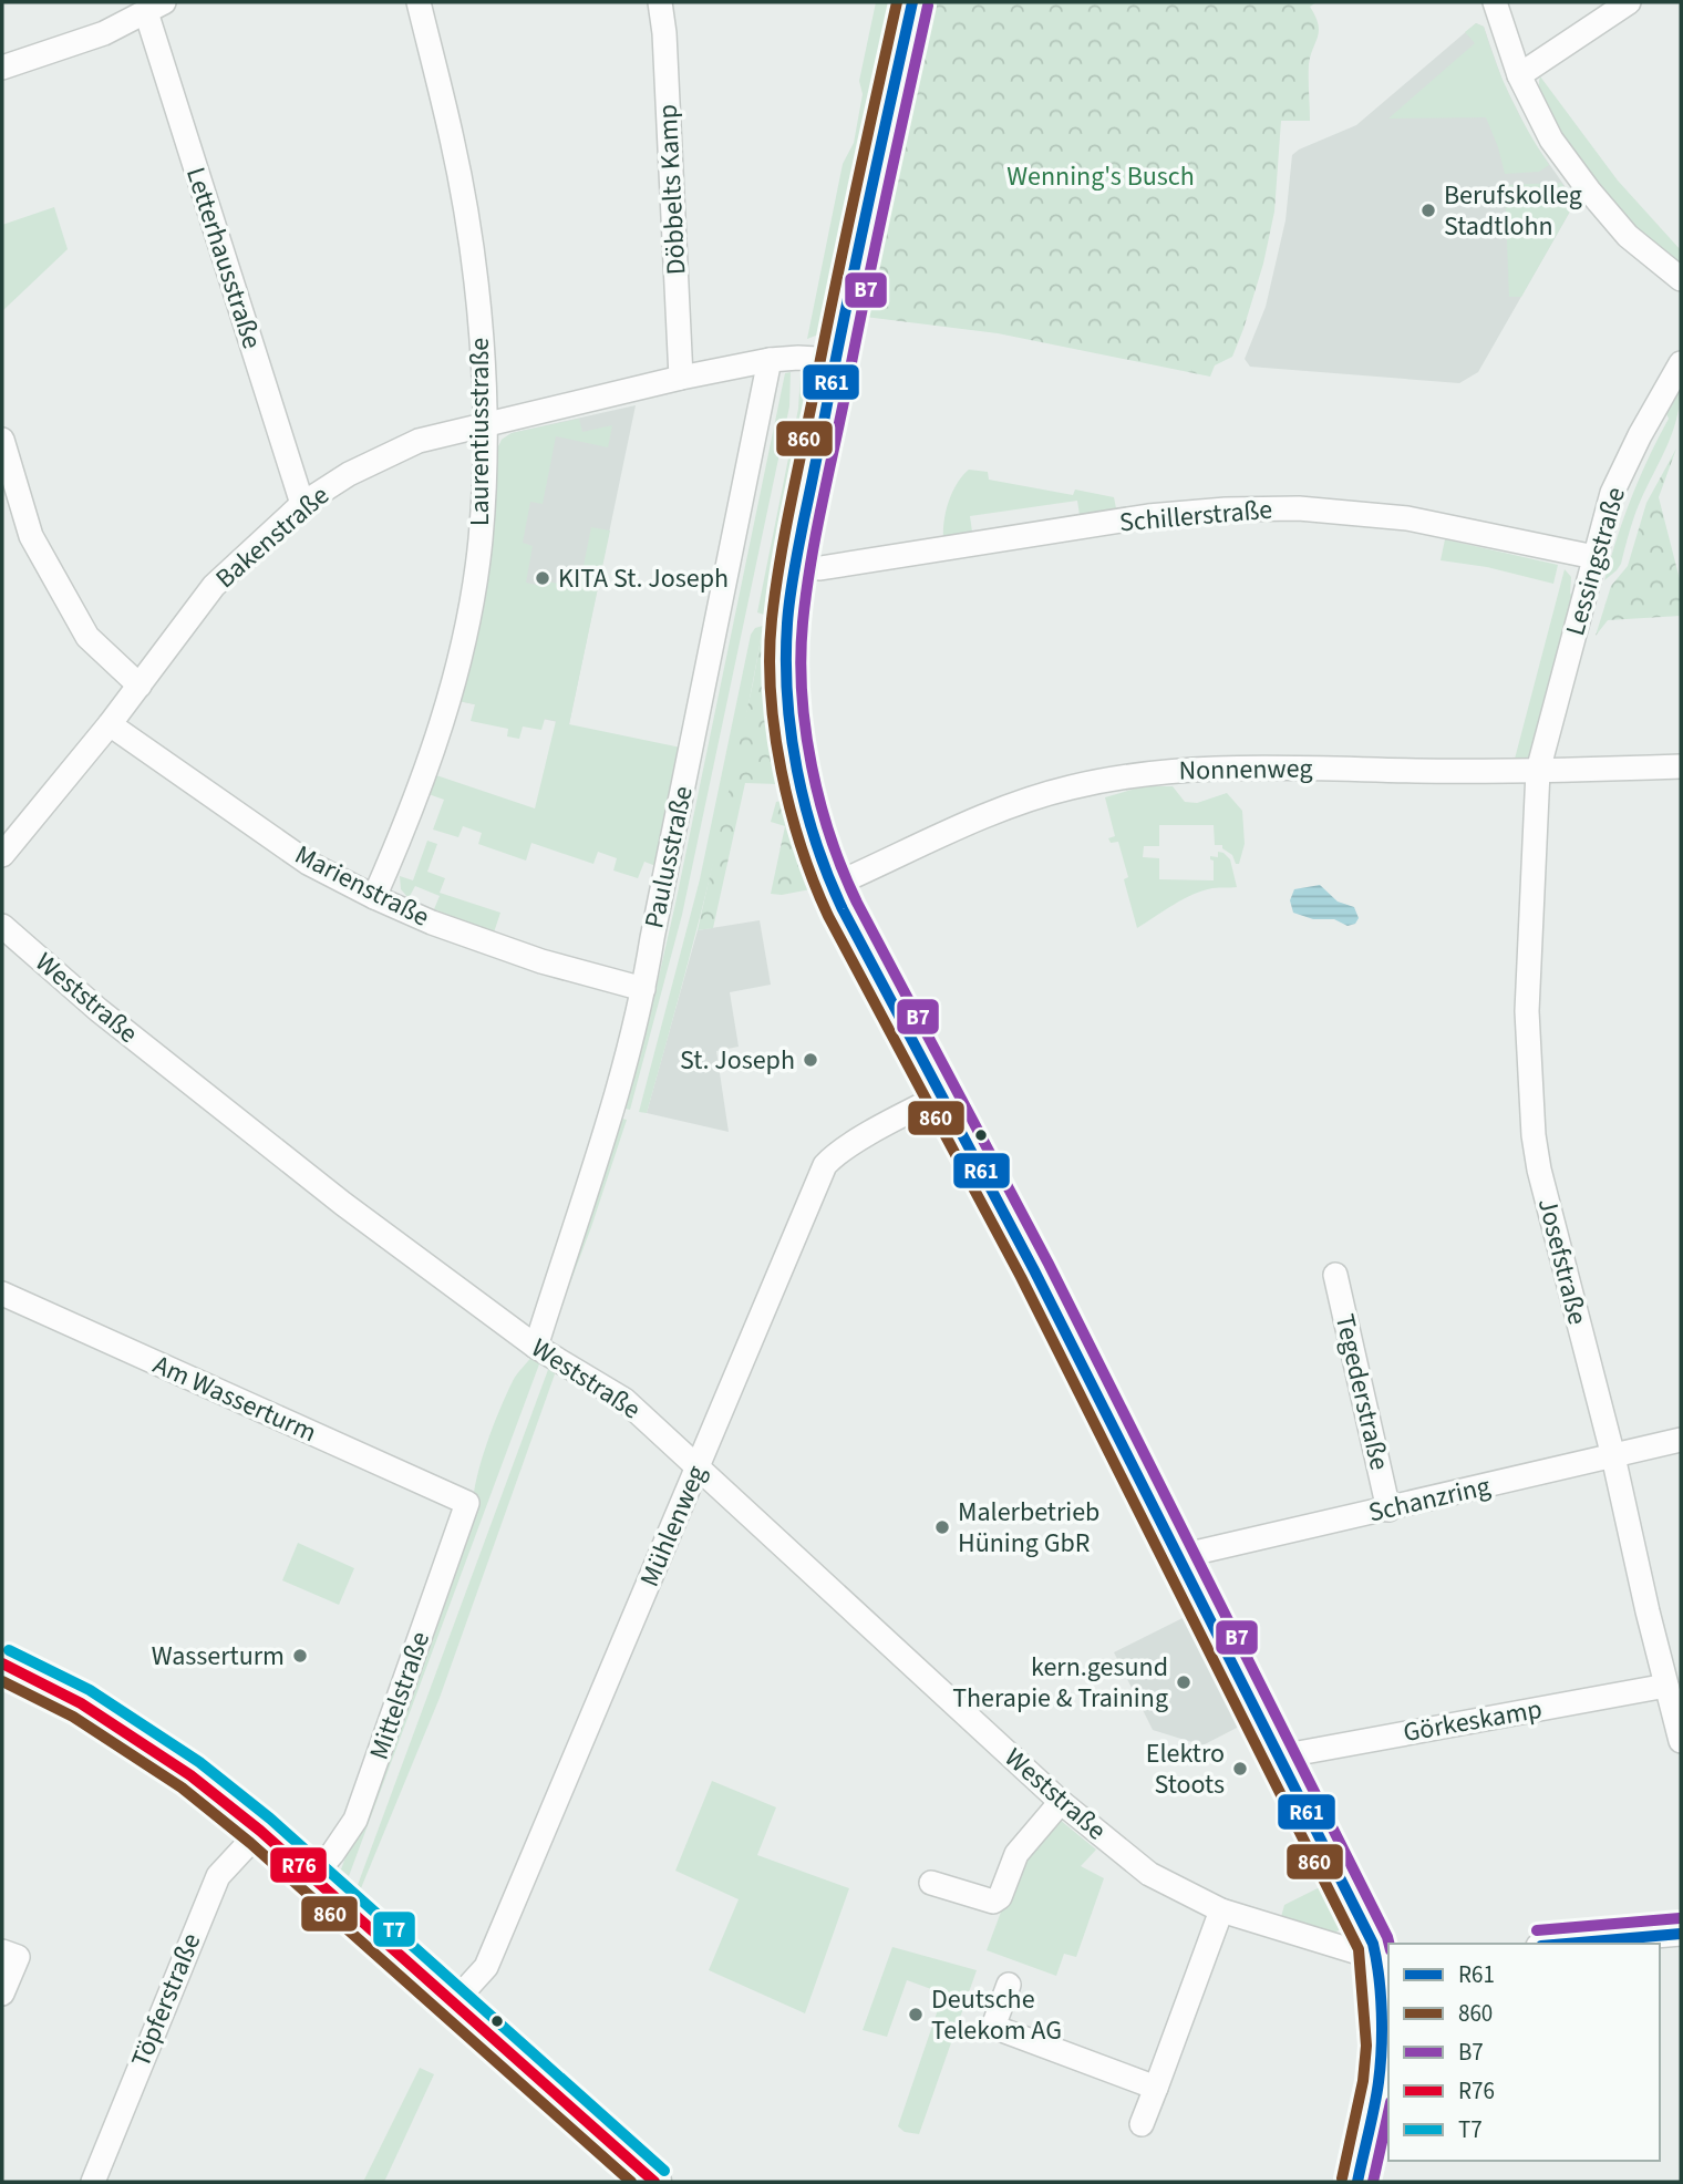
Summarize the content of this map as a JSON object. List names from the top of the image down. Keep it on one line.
{"streets":{"street":["Döbbelts Kamp","Letterhausstraße","Laurentiusstraße","Schillerstraße","Bakenstraße","Lessingstraße","Nonnenweg","Paulusstraße","Marienstraße","Weststraße","Josefstraße","Tegederstraße","Am Wasserturm","Schanzring","Mühlenweg","Mittelstraße","Görkeskamp","Töpferstraße"]},"crossings":[["Döbbelts Kamp","Bakenstraße"],["Letterhausstraße","Bakenstraße"],["Laurentiusstraße","Bakenstraße"],["Laurentiusstraße","Marienstraße"],["Schillerstraße","Lessingstraße"],["Bakenstraße","Paulusstraße"],["Bakenstraße","Marienstraße"],["Lessingstraße","Nonnenweg"],["Lessingstraße","Josefstraße"],["Nonnenweg","Josefstraße"],["Paulusstraße","Marienstraße"],["Paulusstraße","Weststraße"],["Weststraße","Mühlenweg"],["Josefstraße","Schanzring"],["Josefstraße","Görkeskamp"],["Tegederstraße","Schanzring"],["Am Wasserturm","Mittelstraße"]],"parks":["Wenning's Busch"],"places":["Berufskolleg Stadtlohn","KITA St. Joseph","St. Joseph","Malerbetrieb Hüning GbR","Wasserturm","kern.gesund Therapie & Training","Elektro Stoots","Deutsche Telekom AG"],"lines":["transit line R61","transit line 860","transit line B7","transit line T7","transit line R76"],"legend":["R61","860","B7","R76","T7"]}
